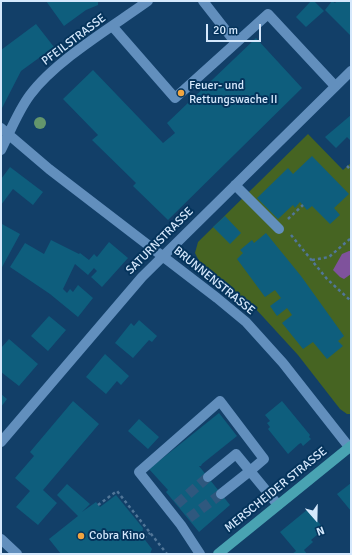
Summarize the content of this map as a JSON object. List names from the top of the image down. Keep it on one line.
{"streets":{"main road":["MERSCHEIDER STRASSE"],"street":["PFEILSTRASSE","SATURNSTRASSE","BRUNNENSTRASSE"]},"crossings":[["PFEILSTRASSE","BRUNNENSTRASSE"],["SATURNSTRASSE","BRUNNENSTRASSE"],["BRUNNENSTRASSE","MERSCHEIDER STRASSE"]],"places":["Feuer- und Rettungswache II","Cobra Kino"],"scale_bar":"20 m","north":"bottom"}
